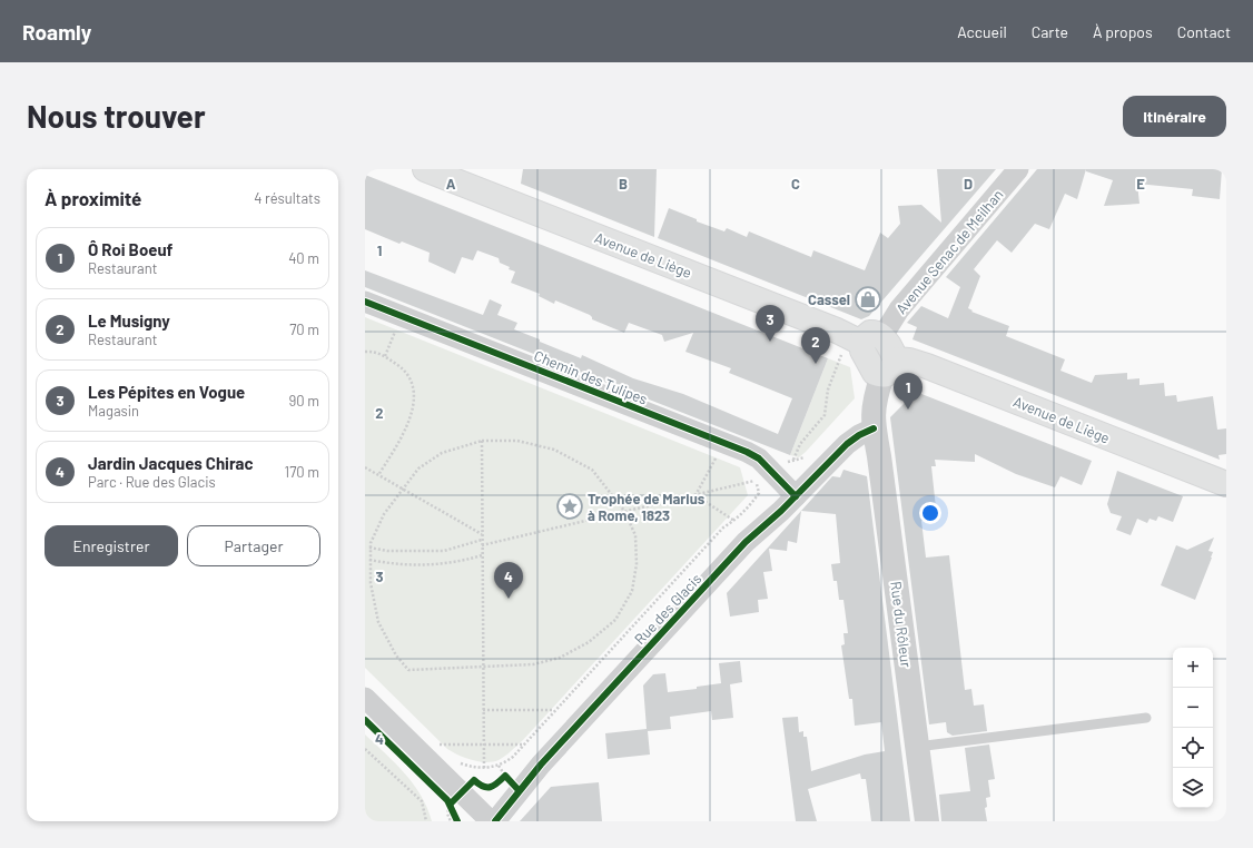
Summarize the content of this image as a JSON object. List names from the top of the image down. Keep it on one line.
{"streets":{"main road":["Avenue de Liège"],"street":["Avenue Senac de Meilhan","Chemin des Tulipes","Rue des Glacis","Rue du Rôleur"]},"crossings":[["Avenue Senac de Meilhan","Avenue de Liège"],["Chemin des Tulipes","Rue des Glacis"],["Rue des Glacis","Rue du Rôleur"]],"places":{"shop":["Cassel"],"place":["Trophée de Marius à Rome, 1823"]},"page":{"header":"Roamly","nav":["Accueil","Carte","À propos","Contact"],"buttons":["Itinéraire",["Enregistrer","Partager"]],"title":"Nous trouver","heading":["À proximité","4 résultats"],"list":[{"mark":"1","name":"Ô Roi Boeuf","note":"Restaurant","value":"40 m"},{"mark":"2","name":"Le Musigny","note":"Restaurant","value":"70 m"},{"mark":"3","name":"Les Pépites en Vogue","note":"Magasin","value":"90 m"},{"mark":"4","name":"Jardin Jacques Chirac","note":"Parc · Rue des Glacis","value":"170 m"}],"pins":["3","2","1","4"],"map_buttons":["+","−"]},"grid":{"columns":["A","B","C","D","E"],"rows":["1","2","3","4"]}}
